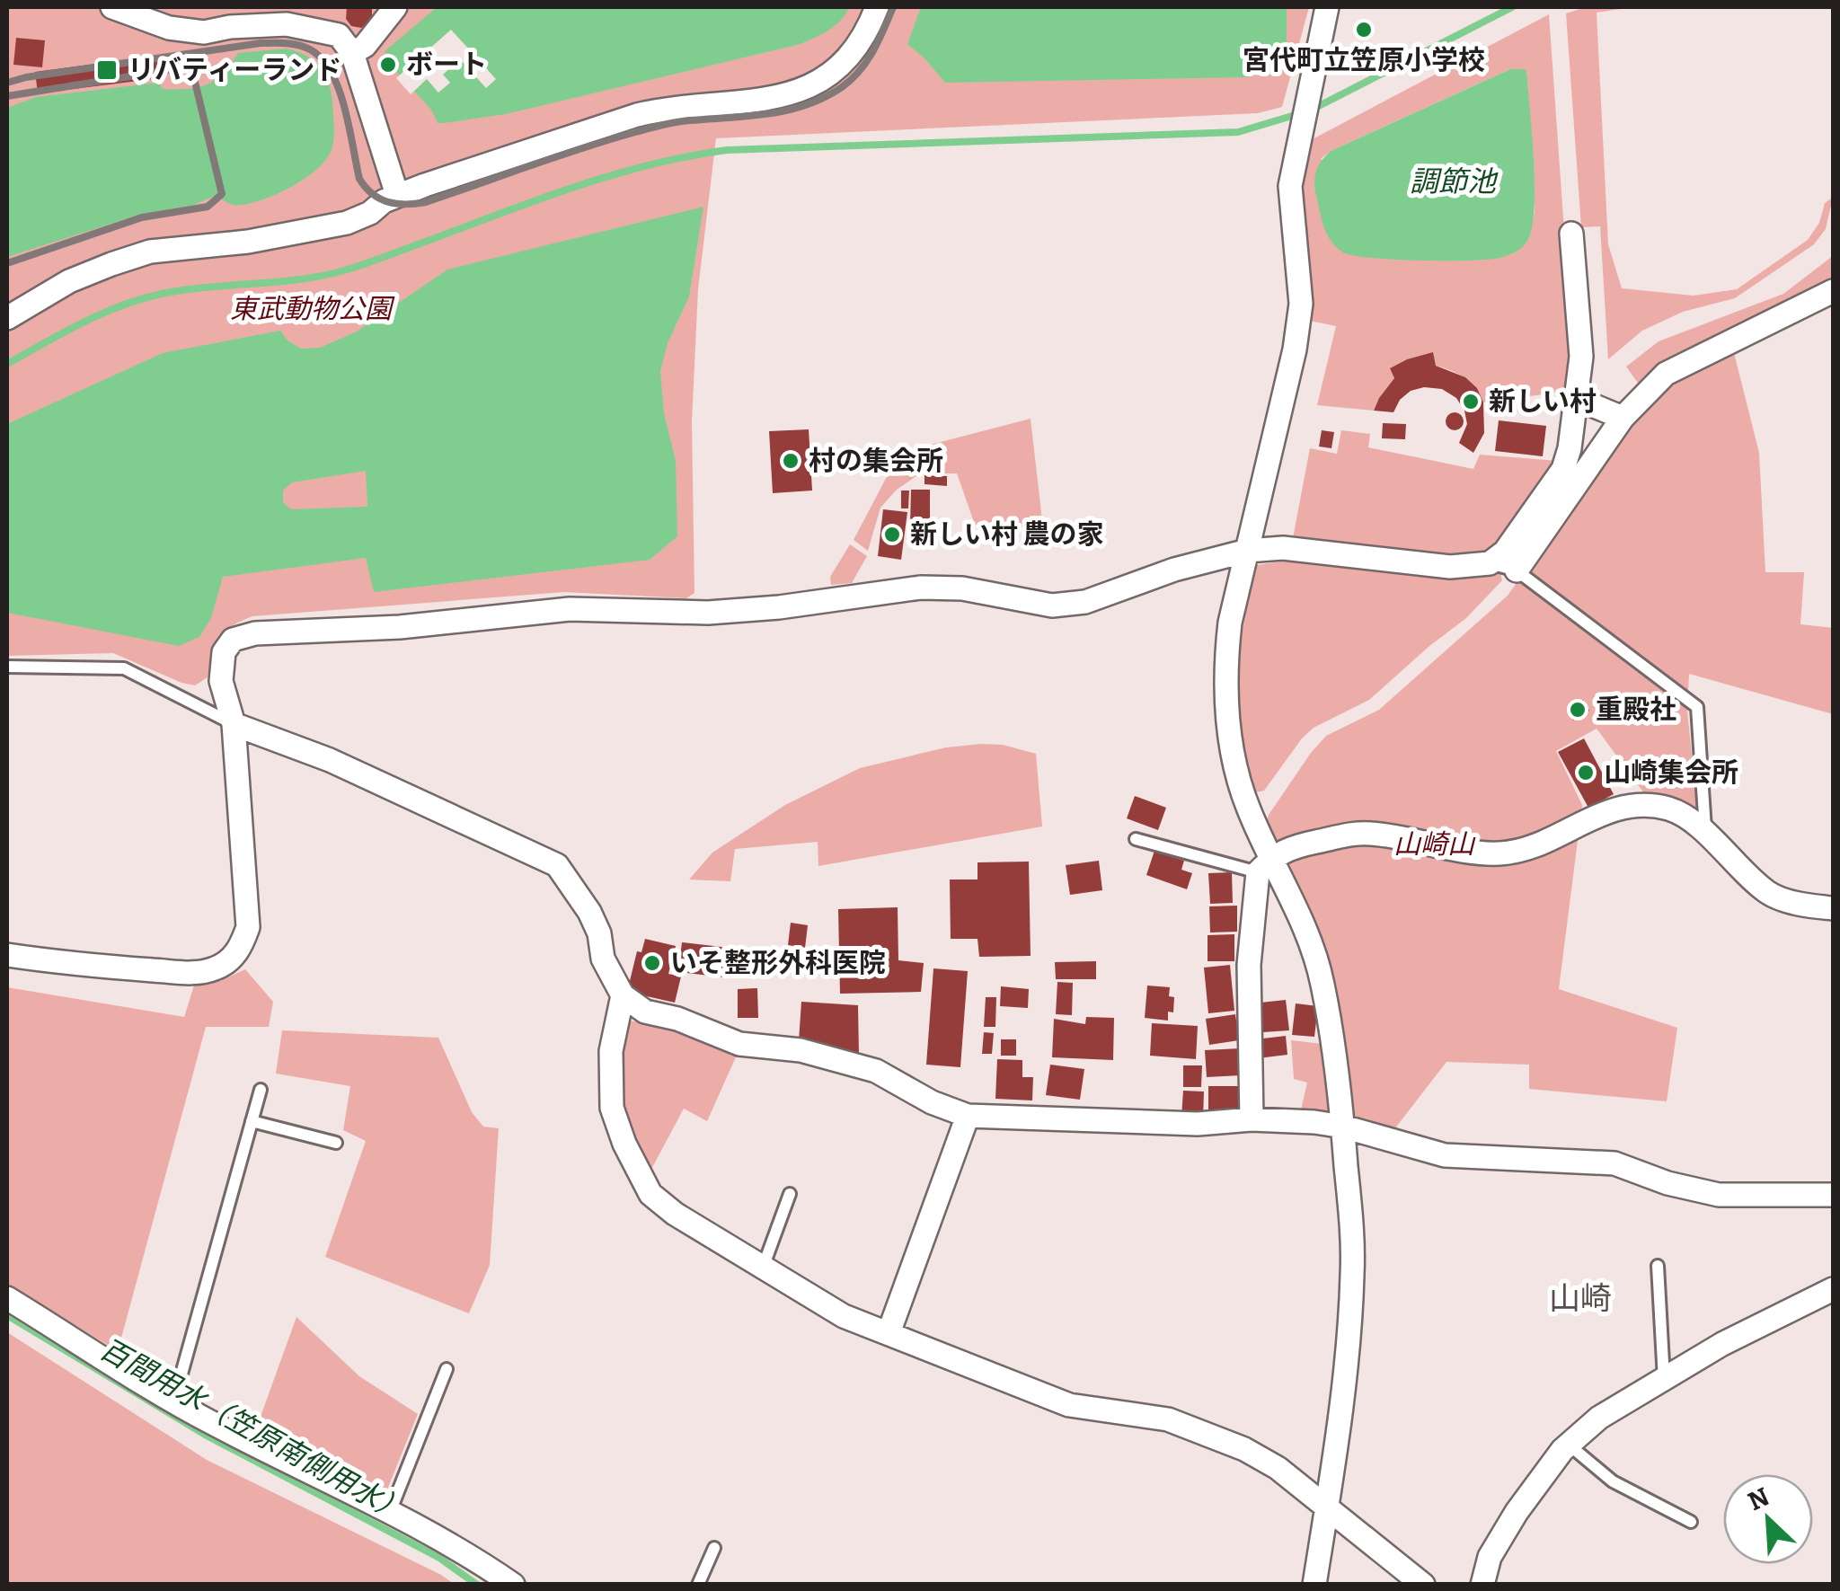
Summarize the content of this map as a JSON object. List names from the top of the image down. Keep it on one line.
{"districts":["山崎"],"water":["調節池","百間用水（笠原南側用水）"],"parks":["東武動物公園","山崎山"],"places":{"other":["宮代町立笠原小学校","ボート","新しい村","村の集会所","新しい村 農の家","重殿社","山崎集会所","いそ整形外科医院"],"transit":["リバティーランド"]},"north":"top left"}
